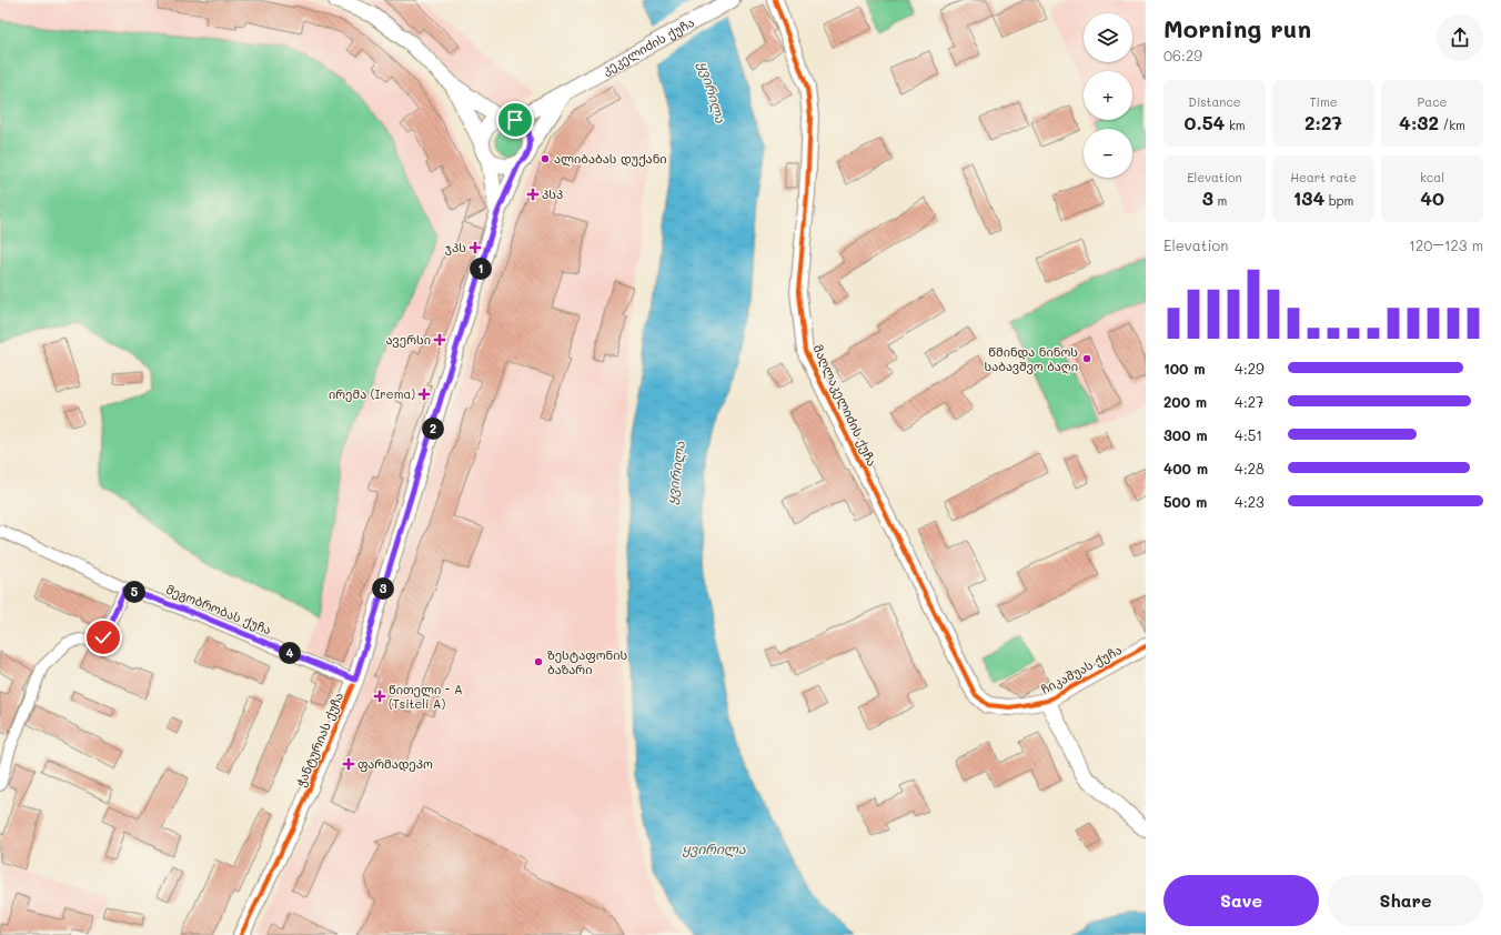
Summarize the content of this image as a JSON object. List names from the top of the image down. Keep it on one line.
{"streets":{"street":["კეკელიძის ქუჩა","მაღლაკელიძის ქუჩა","მეგობრობას ქუჩა","ჩიკაშუას ქუჩა","ჭანტურიას ქუჩა"]},"crossings":[["კეკელიძის ქუჩა","ჭანტურიას ქუჩა"],["მაღლაკელიძის ქუჩა","ჩიკაშუას ქუჩა"],["მეგობრობას ქუჩა","ჭანტურიას ქუჩა"]],"water":["ყვირილა"],"places":{"other":["ალიბაბას დუქანი","წმინდა ნინოს საბავშვო ბაღი","ზესტაფონის ბაზარი"],"health":["პსპ","ჯპს","ავერსი","ირემა (Irema)","წითელი - A (Tsiteli A)","ფარმადეპო"]},"page":{"heading":["Morning run","06:29"],"map_buttons":["+","−"],"stats":[["Distance","0.54 km"],["Time","2:27"],["Pace","4:32 /km"],["Elevation","3 m"],["Heart rate","134 bpm"],["kcal","40"]],"chart":["Elevation","120–123 m"],"pins":["1","2","3","5","4"],"list":[{"name":"100 m","note":"4:29"},{"name":"200 m","note":"4:27"},{"name":"300 m","note":"4:51"},{"name":"400 m","note":"4:28"},{"name":"500 m","note":"4:23"}],"buttons":["Save","Share"]}}
